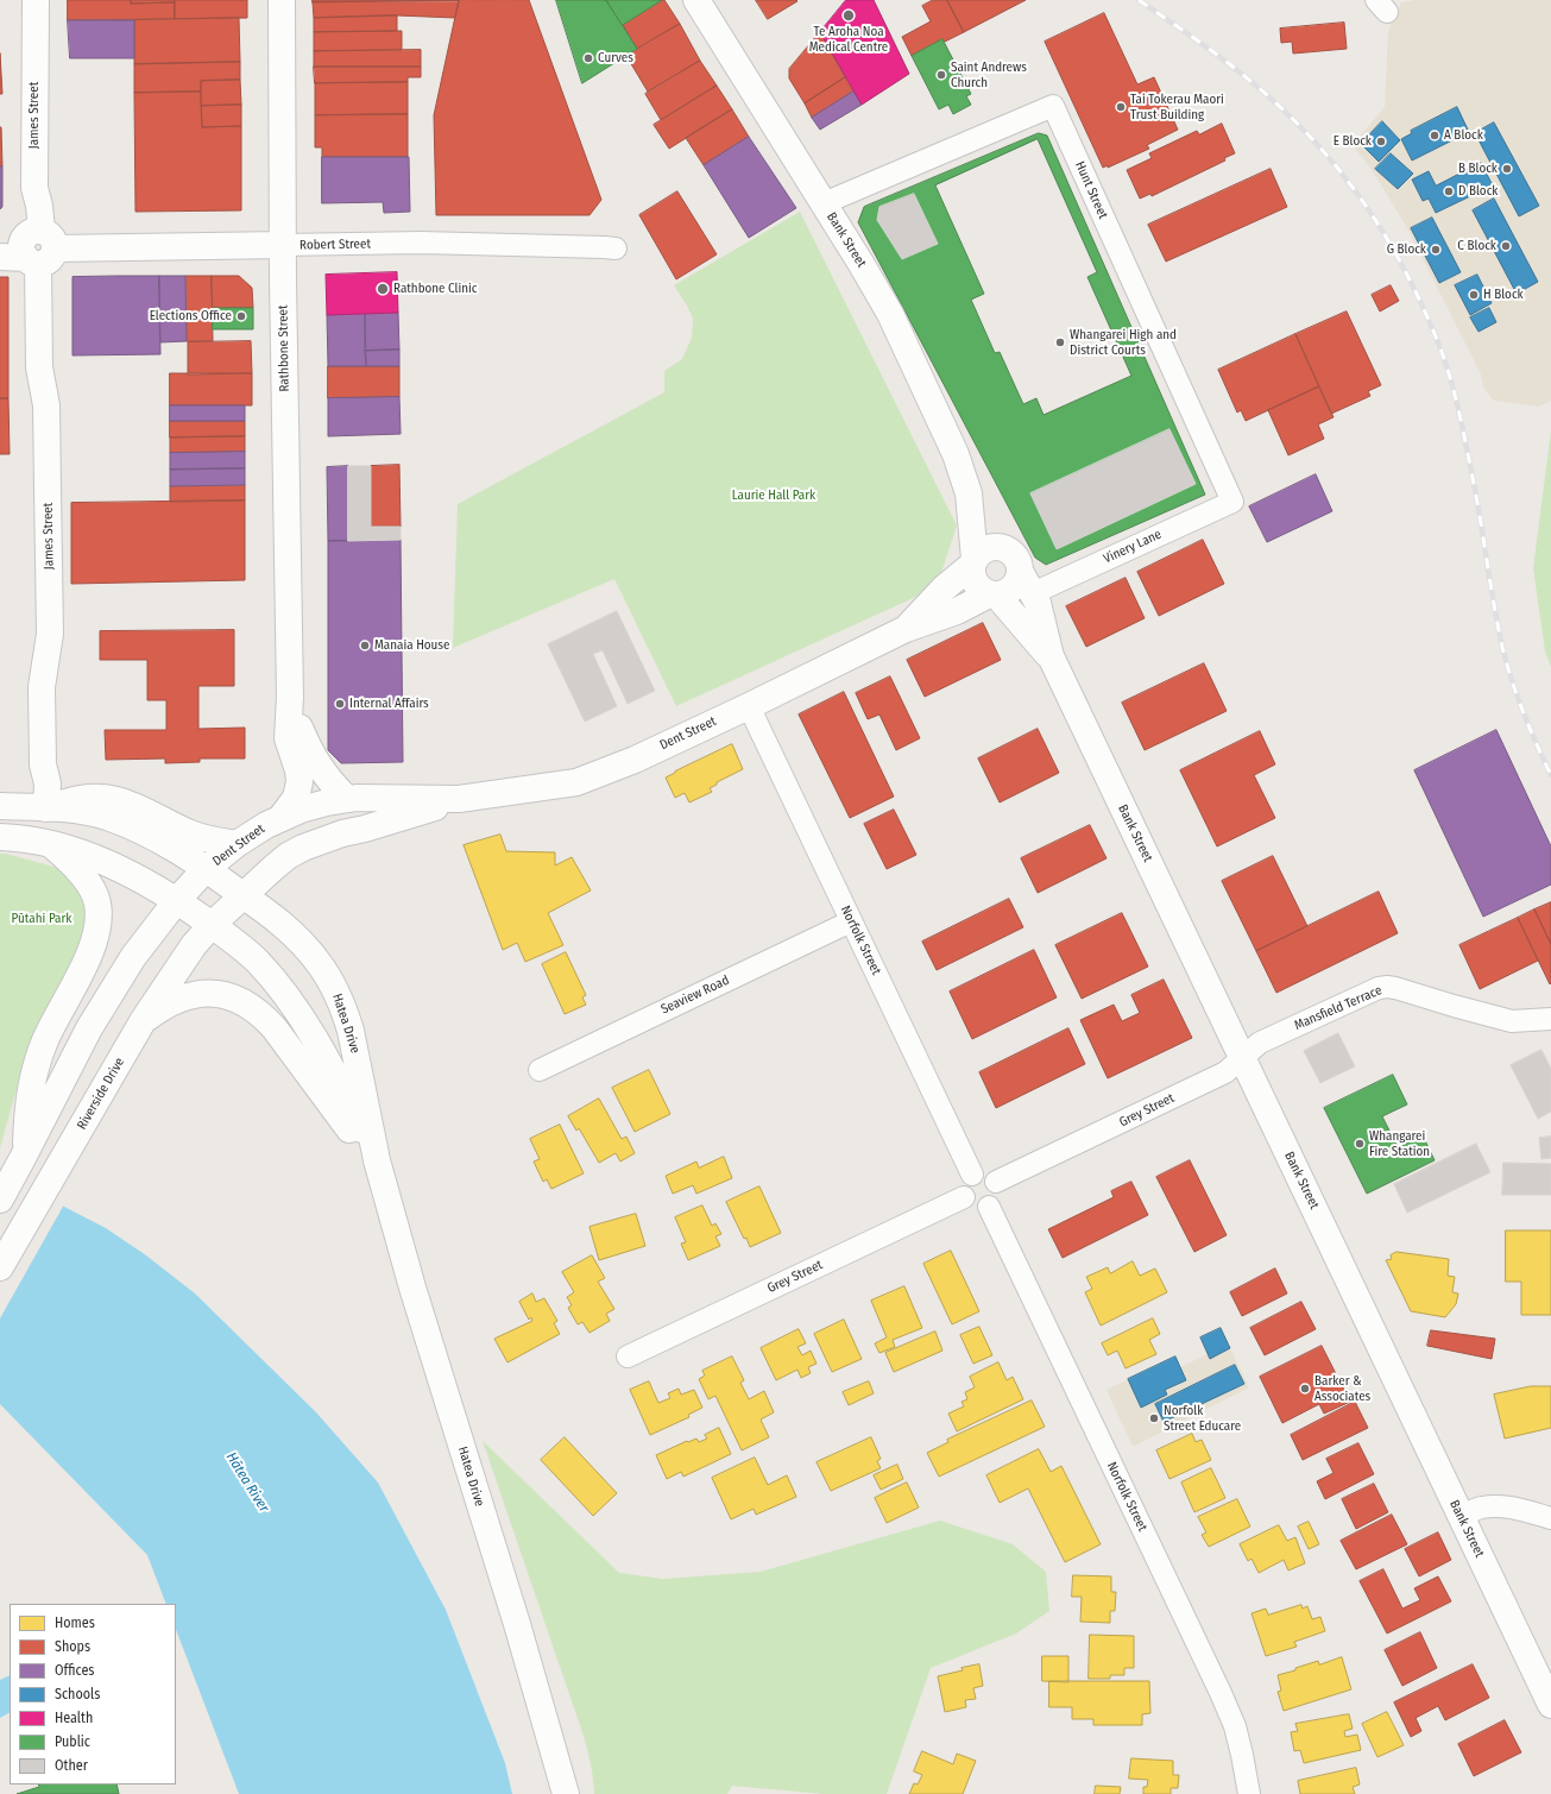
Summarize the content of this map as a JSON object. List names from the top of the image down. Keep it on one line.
{"streets":{"main road":["James Street","Bank Street","Robert Street","Rathbone Street","Dent Street","Hatea Drive","Riverside Drive"],"street":["Hunt Street","Vinery Lane","Norfolk Street","Seaview Road","Mansfield Terrace","Grey Street"]},"crossings":[["James Street","Robert Street"],["James Street","Dent Street"],["Hunt Street","Bank Street"],["Hunt Street","Vinery Lane"],["Bank Street","Vinery Lane"],["Bank Street","Dent Street"],["Bank Street","Mansfield Terrace"],["Bank Street","Grey Street"],["Robert Street","Rathbone Street"],["Rathbone Street","Dent Street"],["Vinery Lane","Dent Street"],["Dent Street","Norfolk Street"],["Dent Street","Hatea Drive"],["Dent Street","Riverside Drive"],["Norfolk Street","Seaview Road"],["Norfolk Street","Grey Street"],["Mansfield Terrace","Grey Street"],["Hatea Drive","Riverside Drive"]],"water":["Hātea River"],"parks":["Laurie Hall Park","Pūtahi Park"],"places":["Te Aroha Noa Medical Centre","Curves","Saint Andrews Church","Tai Tokerau Maori Trust Building","A Block","E Block","B Block","D Block","C Block","G Block","Rathbone Clinic","H Block","Elections Office","Whangarei High and District Courts","Manaia House","Internal Affairs","Whangarei Fire Station","Barker & Associates","Norfolk Street Educare"],"legend":["Homes","Shops","Offices","Schools","Health","Public","Other"]}
